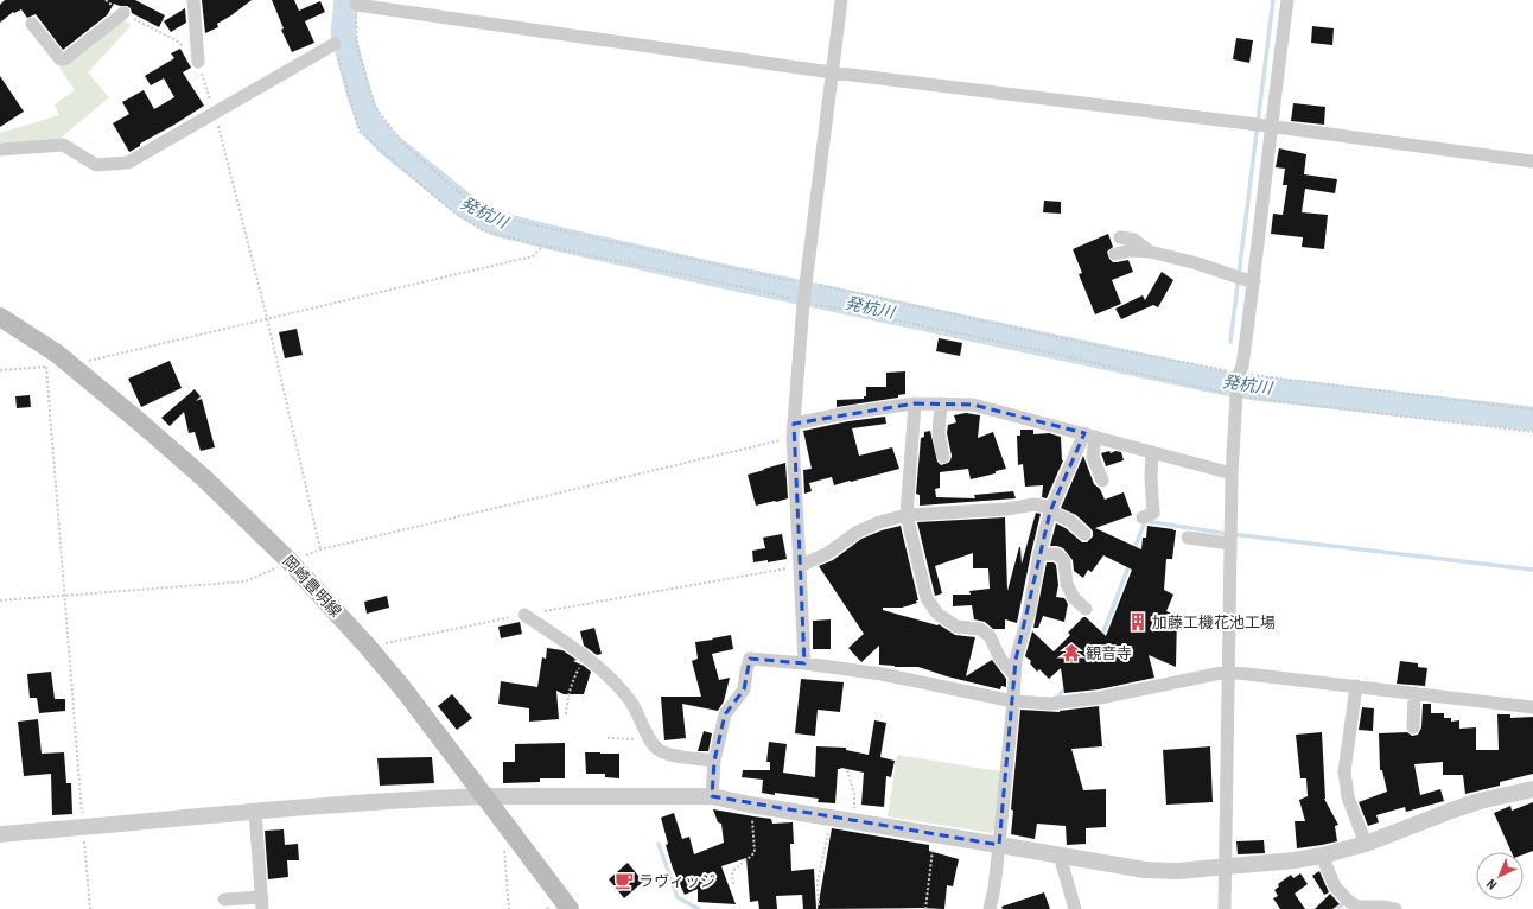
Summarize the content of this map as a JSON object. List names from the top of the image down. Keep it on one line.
{"streets":{"main road":["岡崎豊明線"]},"water":["発杭川"],"places":{"building":["加藤工機花池工場"],"temple":["観音寺"],"cafe":["ラヴィッジ"]},"north":"bottom left"}
